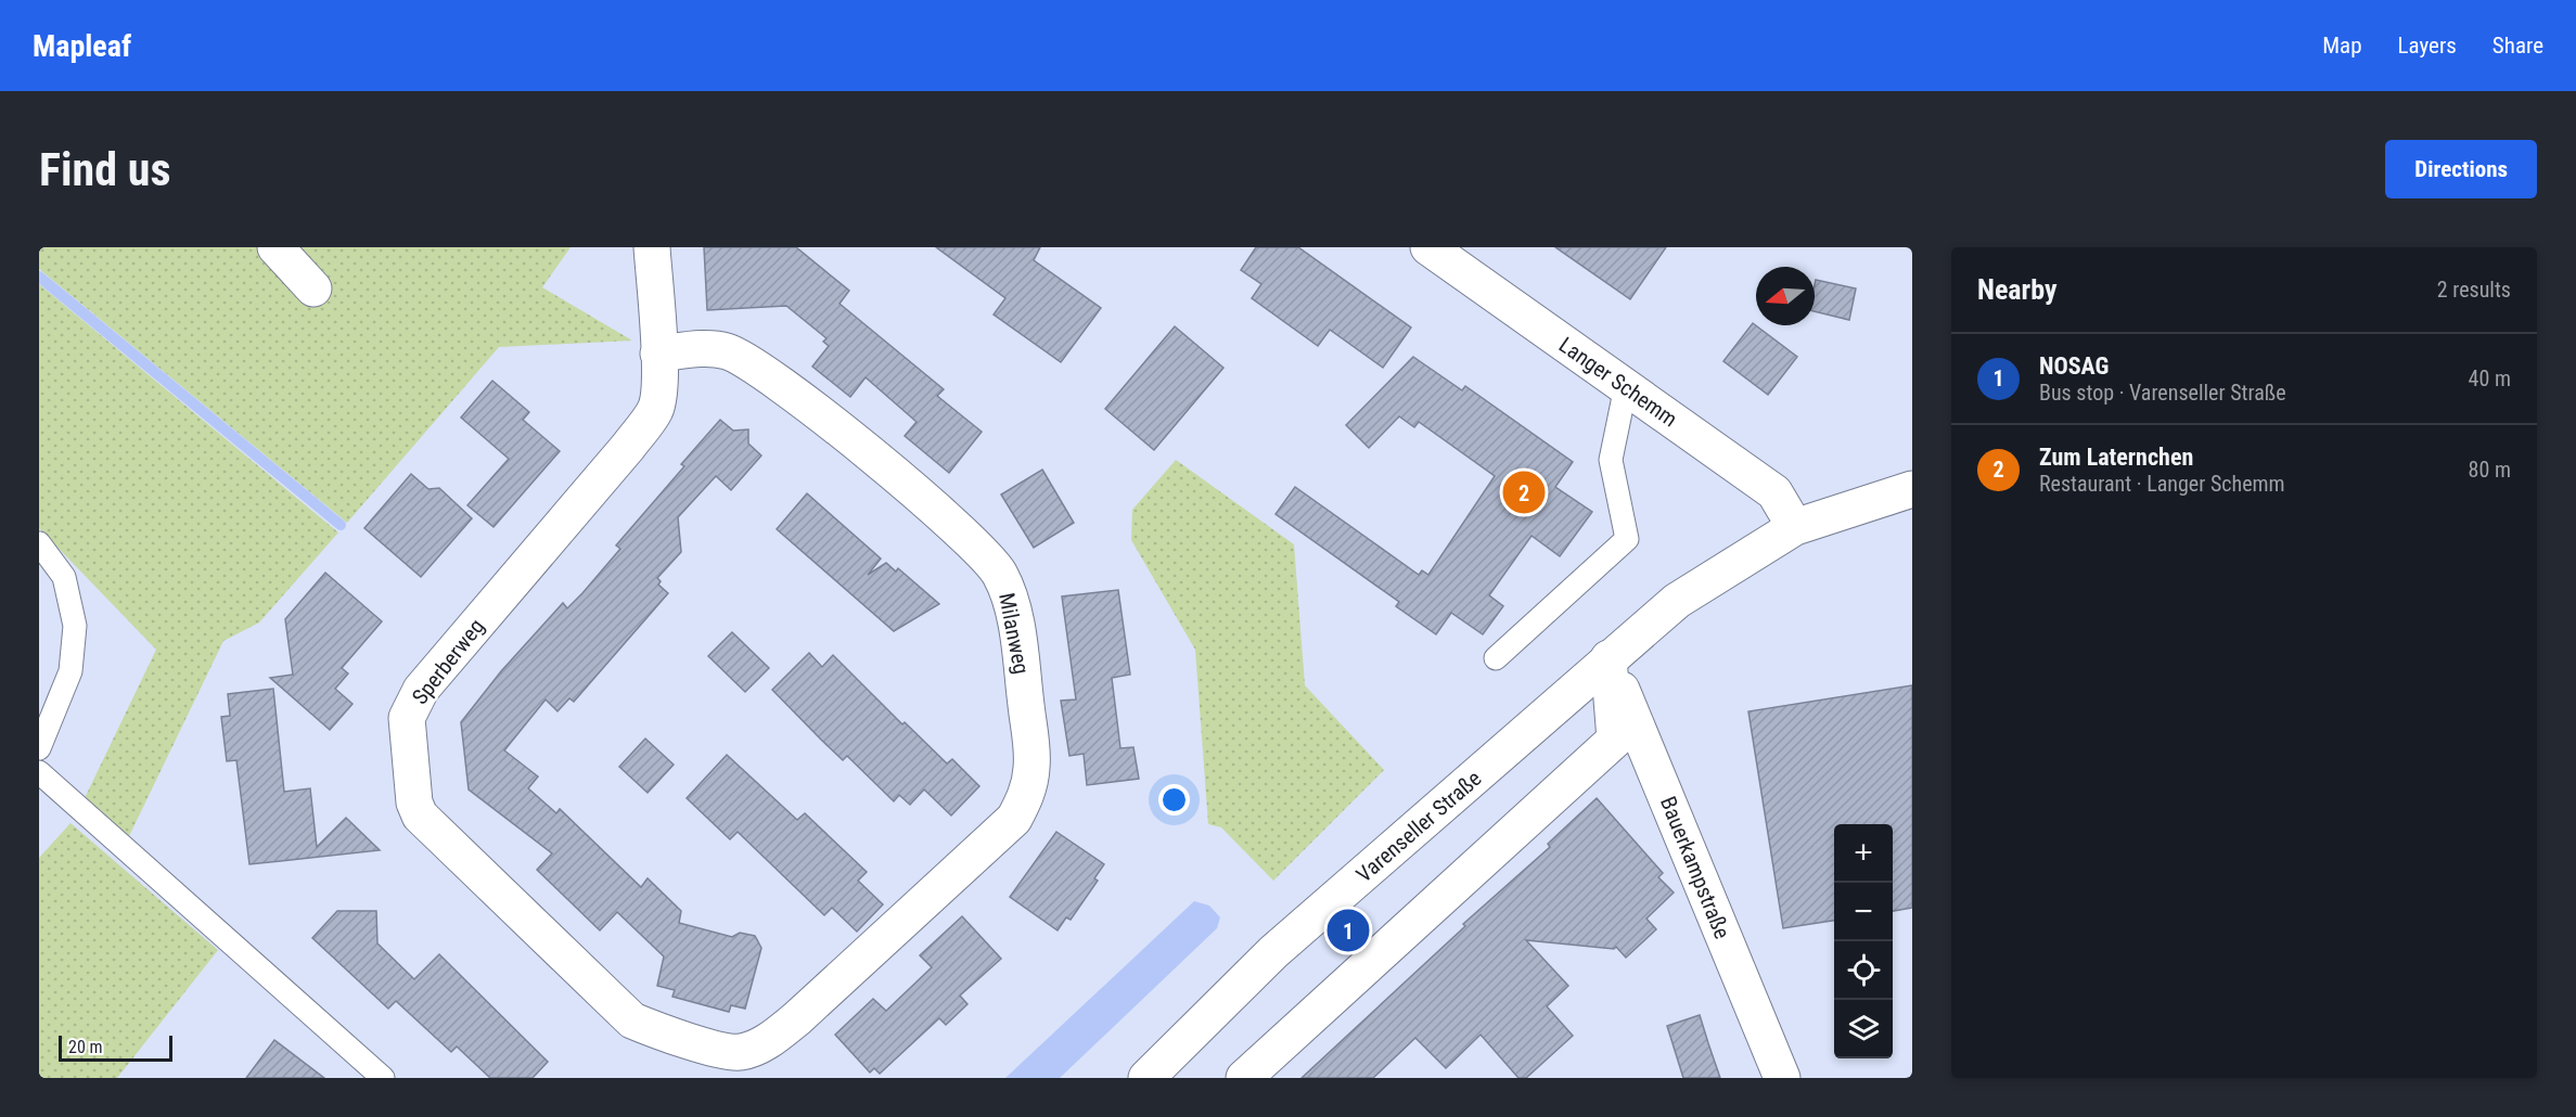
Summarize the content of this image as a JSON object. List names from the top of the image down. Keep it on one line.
{"streets":{"street":["Langer Schemm","Milanweg","Sperberweg","Varenseller Straße","Bauerkampstraße"]},"crossings":[["Langer Schemm","Varenseller Straße"],["Milanweg","Sperberweg"],["Varenseller Straße","Bauerkampstraße"]],"scale_bar":"20 m","north":"left","page":{"header":"Mapleaf","nav":["Map","Layers","Share"],"buttons":"Directions","title":"Find us","heading":["Nearby","2 results"],"list":[{"mark":"1","name":"NOSAG","note":"Bus stop · Varenseller Straße","value":"40 m"},{"mark":"2","name":"Zum Laternchen","note":"Restaurant · Langer Schemm","value":"80 m"}],"pins":["2","1"],"map_buttons":["+","−"],"scale":"20 m"}}
